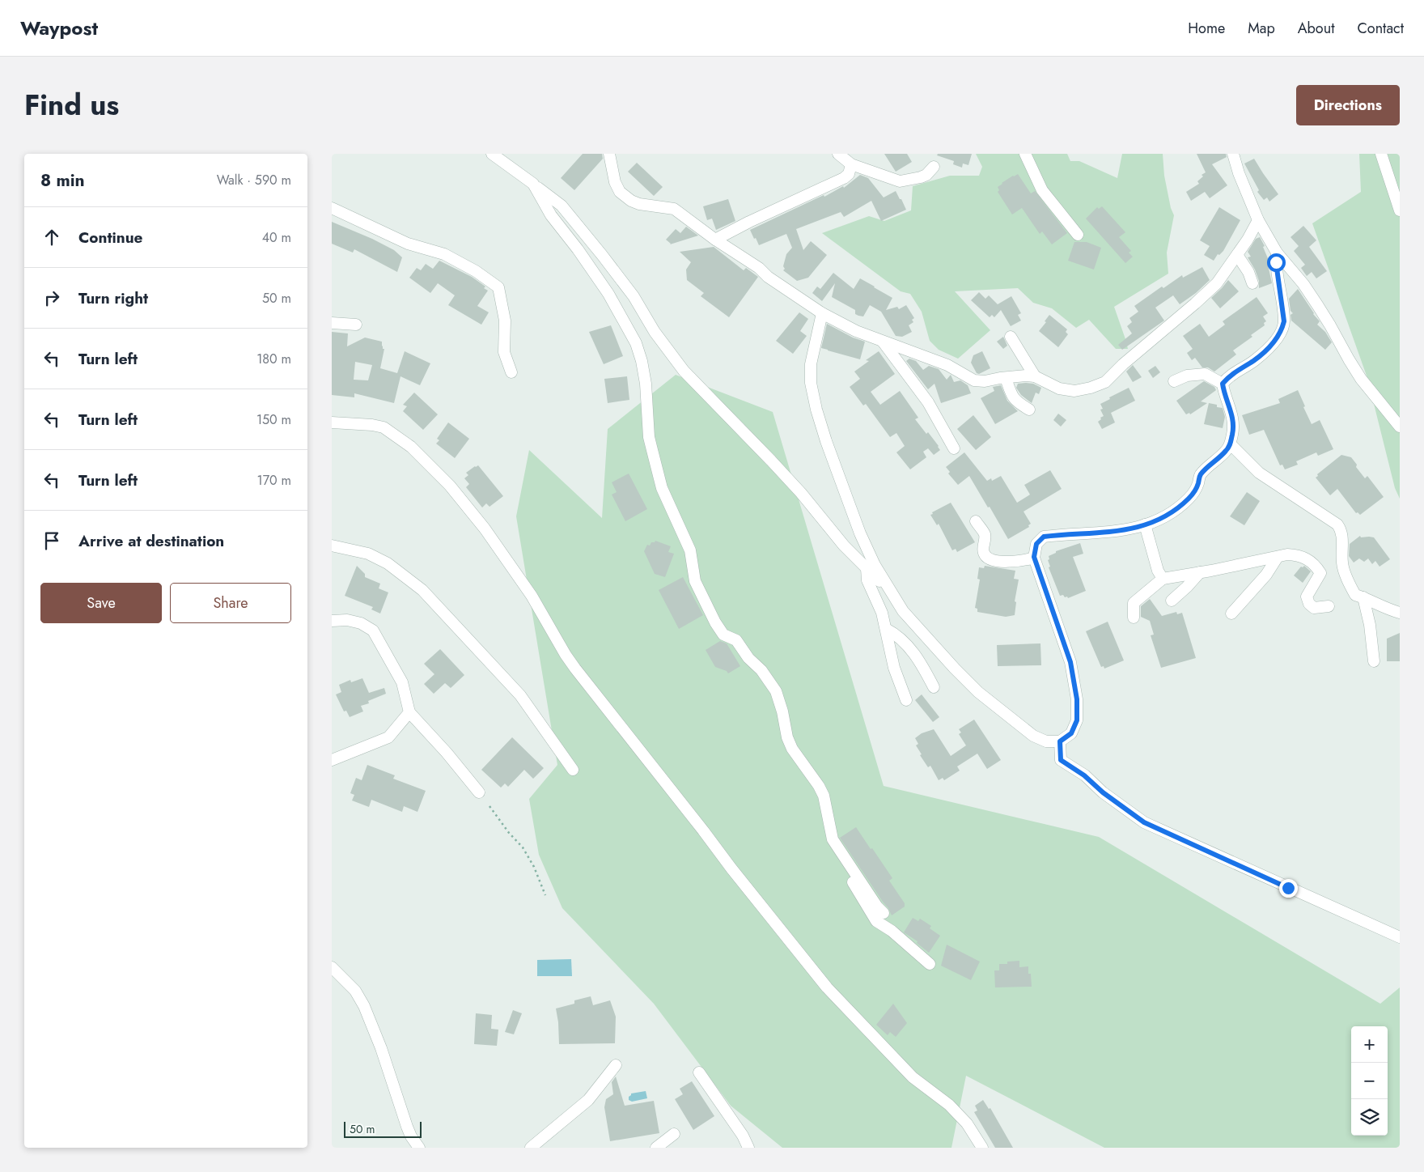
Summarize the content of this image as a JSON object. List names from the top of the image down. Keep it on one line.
{"scale_bar":"50 m","page":{"header":"Waypost","nav":["Home","Map","About","Contact"],"title":"Find us","buttons":["Directions",["Save","Share"]],"heading":["8 min","Walk · 590 m"],"list":[["Continue","40 m"],["Turn right","50 m"],["Turn left","180 m"],["Turn left","150 m"],["Turn left","170 m"],"Arrive at destination"],"map_buttons":["+","−"],"scale":"50 m"}}
